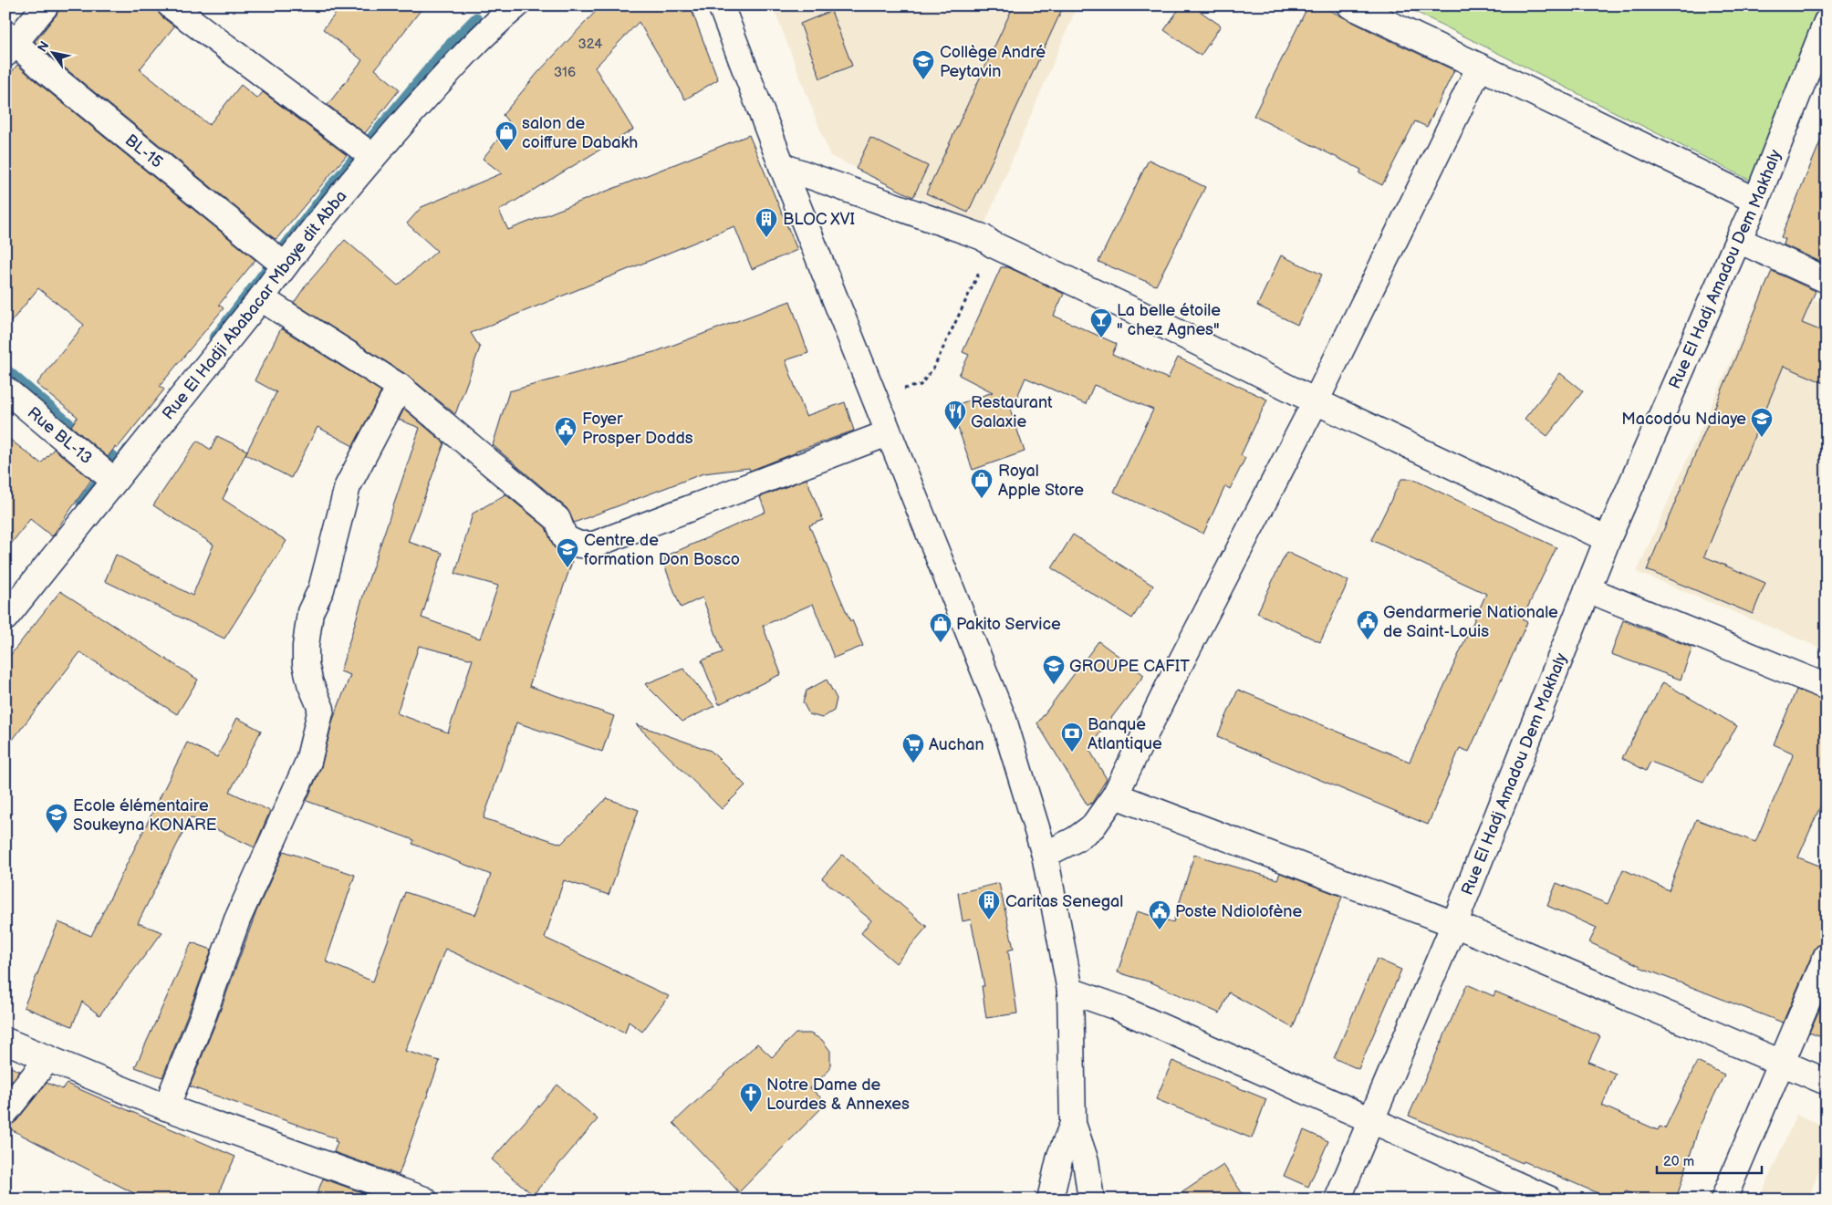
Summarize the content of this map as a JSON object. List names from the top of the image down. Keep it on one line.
{"streets":{"street":["BL-15","Rue El Hadj Amadou Dem Makhaly","Rue El Hadji Ababacar Mbaye dit Abba","Rue BL-13"]},"crossings":[["BL-15","Rue El Hadji Ababacar Mbaye dit Abba"],["Rue El Hadji Ababacar Mbaye dit Abba","Rue BL-13"]],"places":{"school or university":["Collège André Peytavin","Macodou Ndiaye","Centre de formation Don Bosco","GROUPE CAFIT","Ecole élémentaire Soukeyna KONARE"],"shop":["salon de coiffure Dabakh","Royal Apple Store","Pakito Service"],"building":["BLOC XVI","Caritas Senegal"],"bar":["La belle étoile \" chez Agnes\""],"restaurant":["Restaurant Galaxie"],"public building":["Foyer Prosper Dodds","Gendarmerie Nationale de Saint-Louis","Poste Ndiolofène"],"bank":["Banque Atlantique"],"supermarket":["Auchan"],"church":["Notre Dame de Lourdes & Annexes"]},"house_numbers":["324","316"],"scale_bar":"20 m","north":"top left"}
